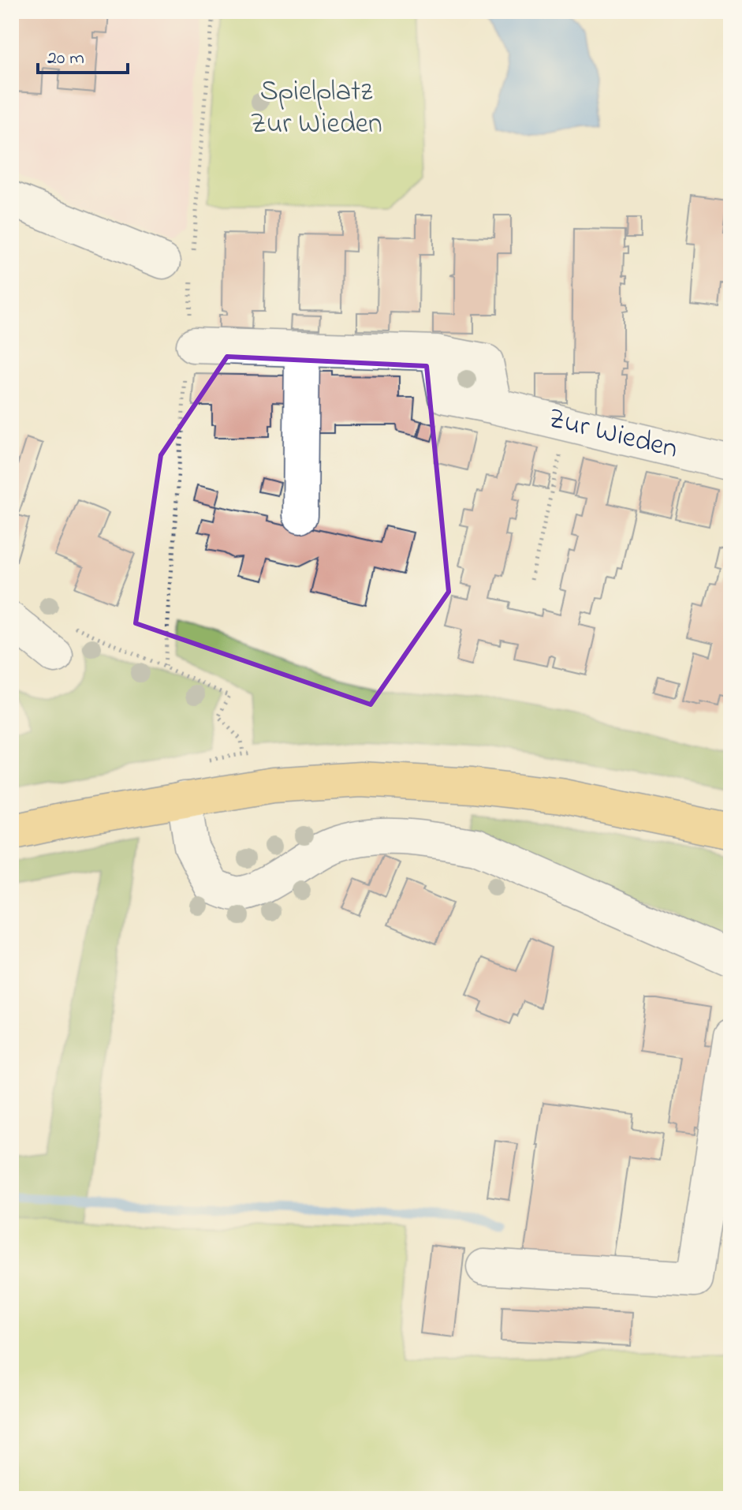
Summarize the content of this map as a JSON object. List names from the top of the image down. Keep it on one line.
{"streets":{"street":["Zur Wieden"]},"parks":["Spielplatz Zur Wieden"],"scale_bar":"20 m"}
